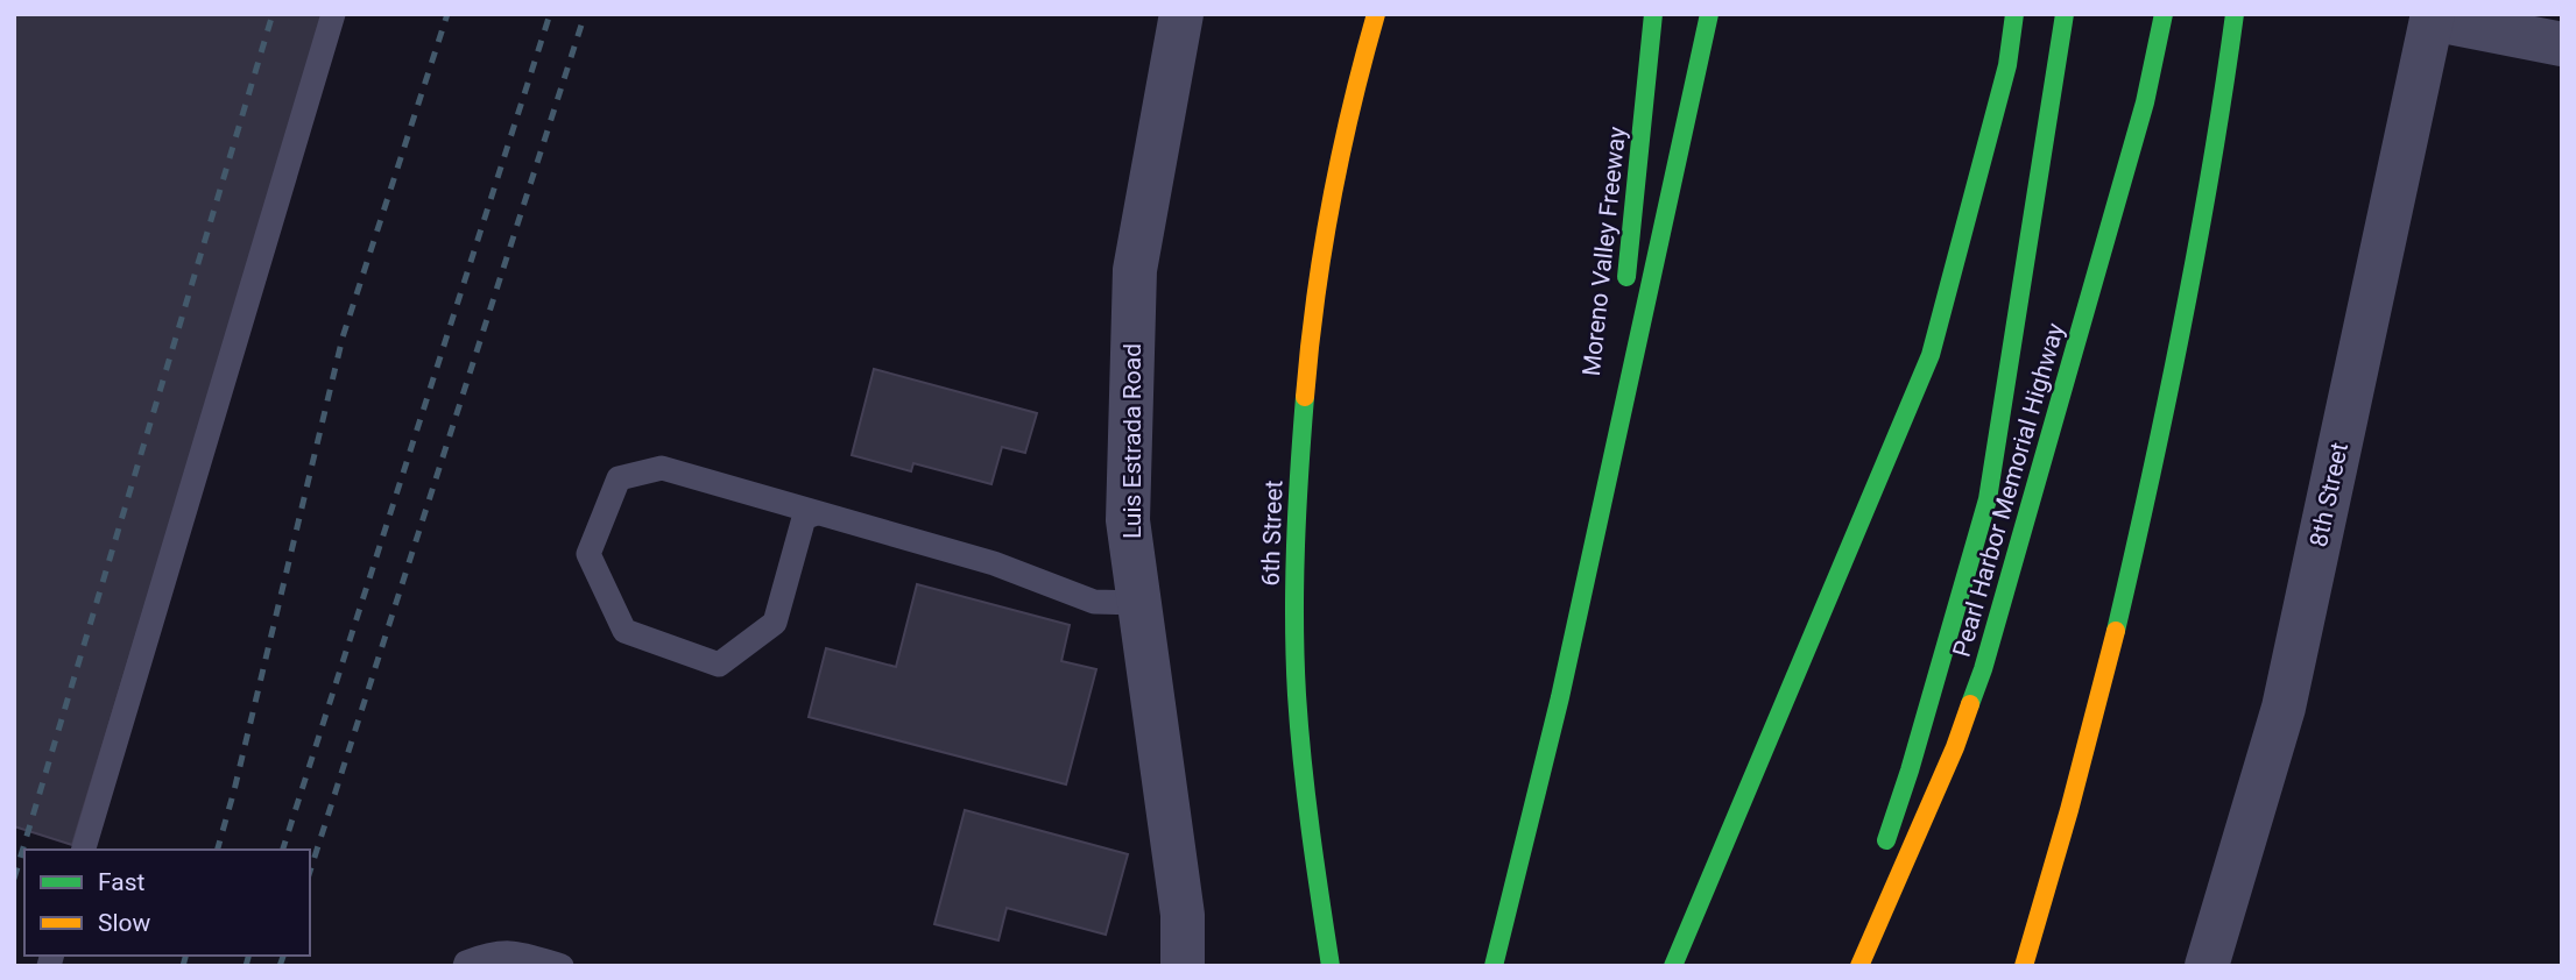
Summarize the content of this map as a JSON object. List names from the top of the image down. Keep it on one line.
{"streets":{"highway":["Moreno Valley Freeway","Pearl Harbor Memorial Highway","6th Street"],"street":["Luis Estrada Road","8th Street"]},"legend":["Fast","Slow"]}
